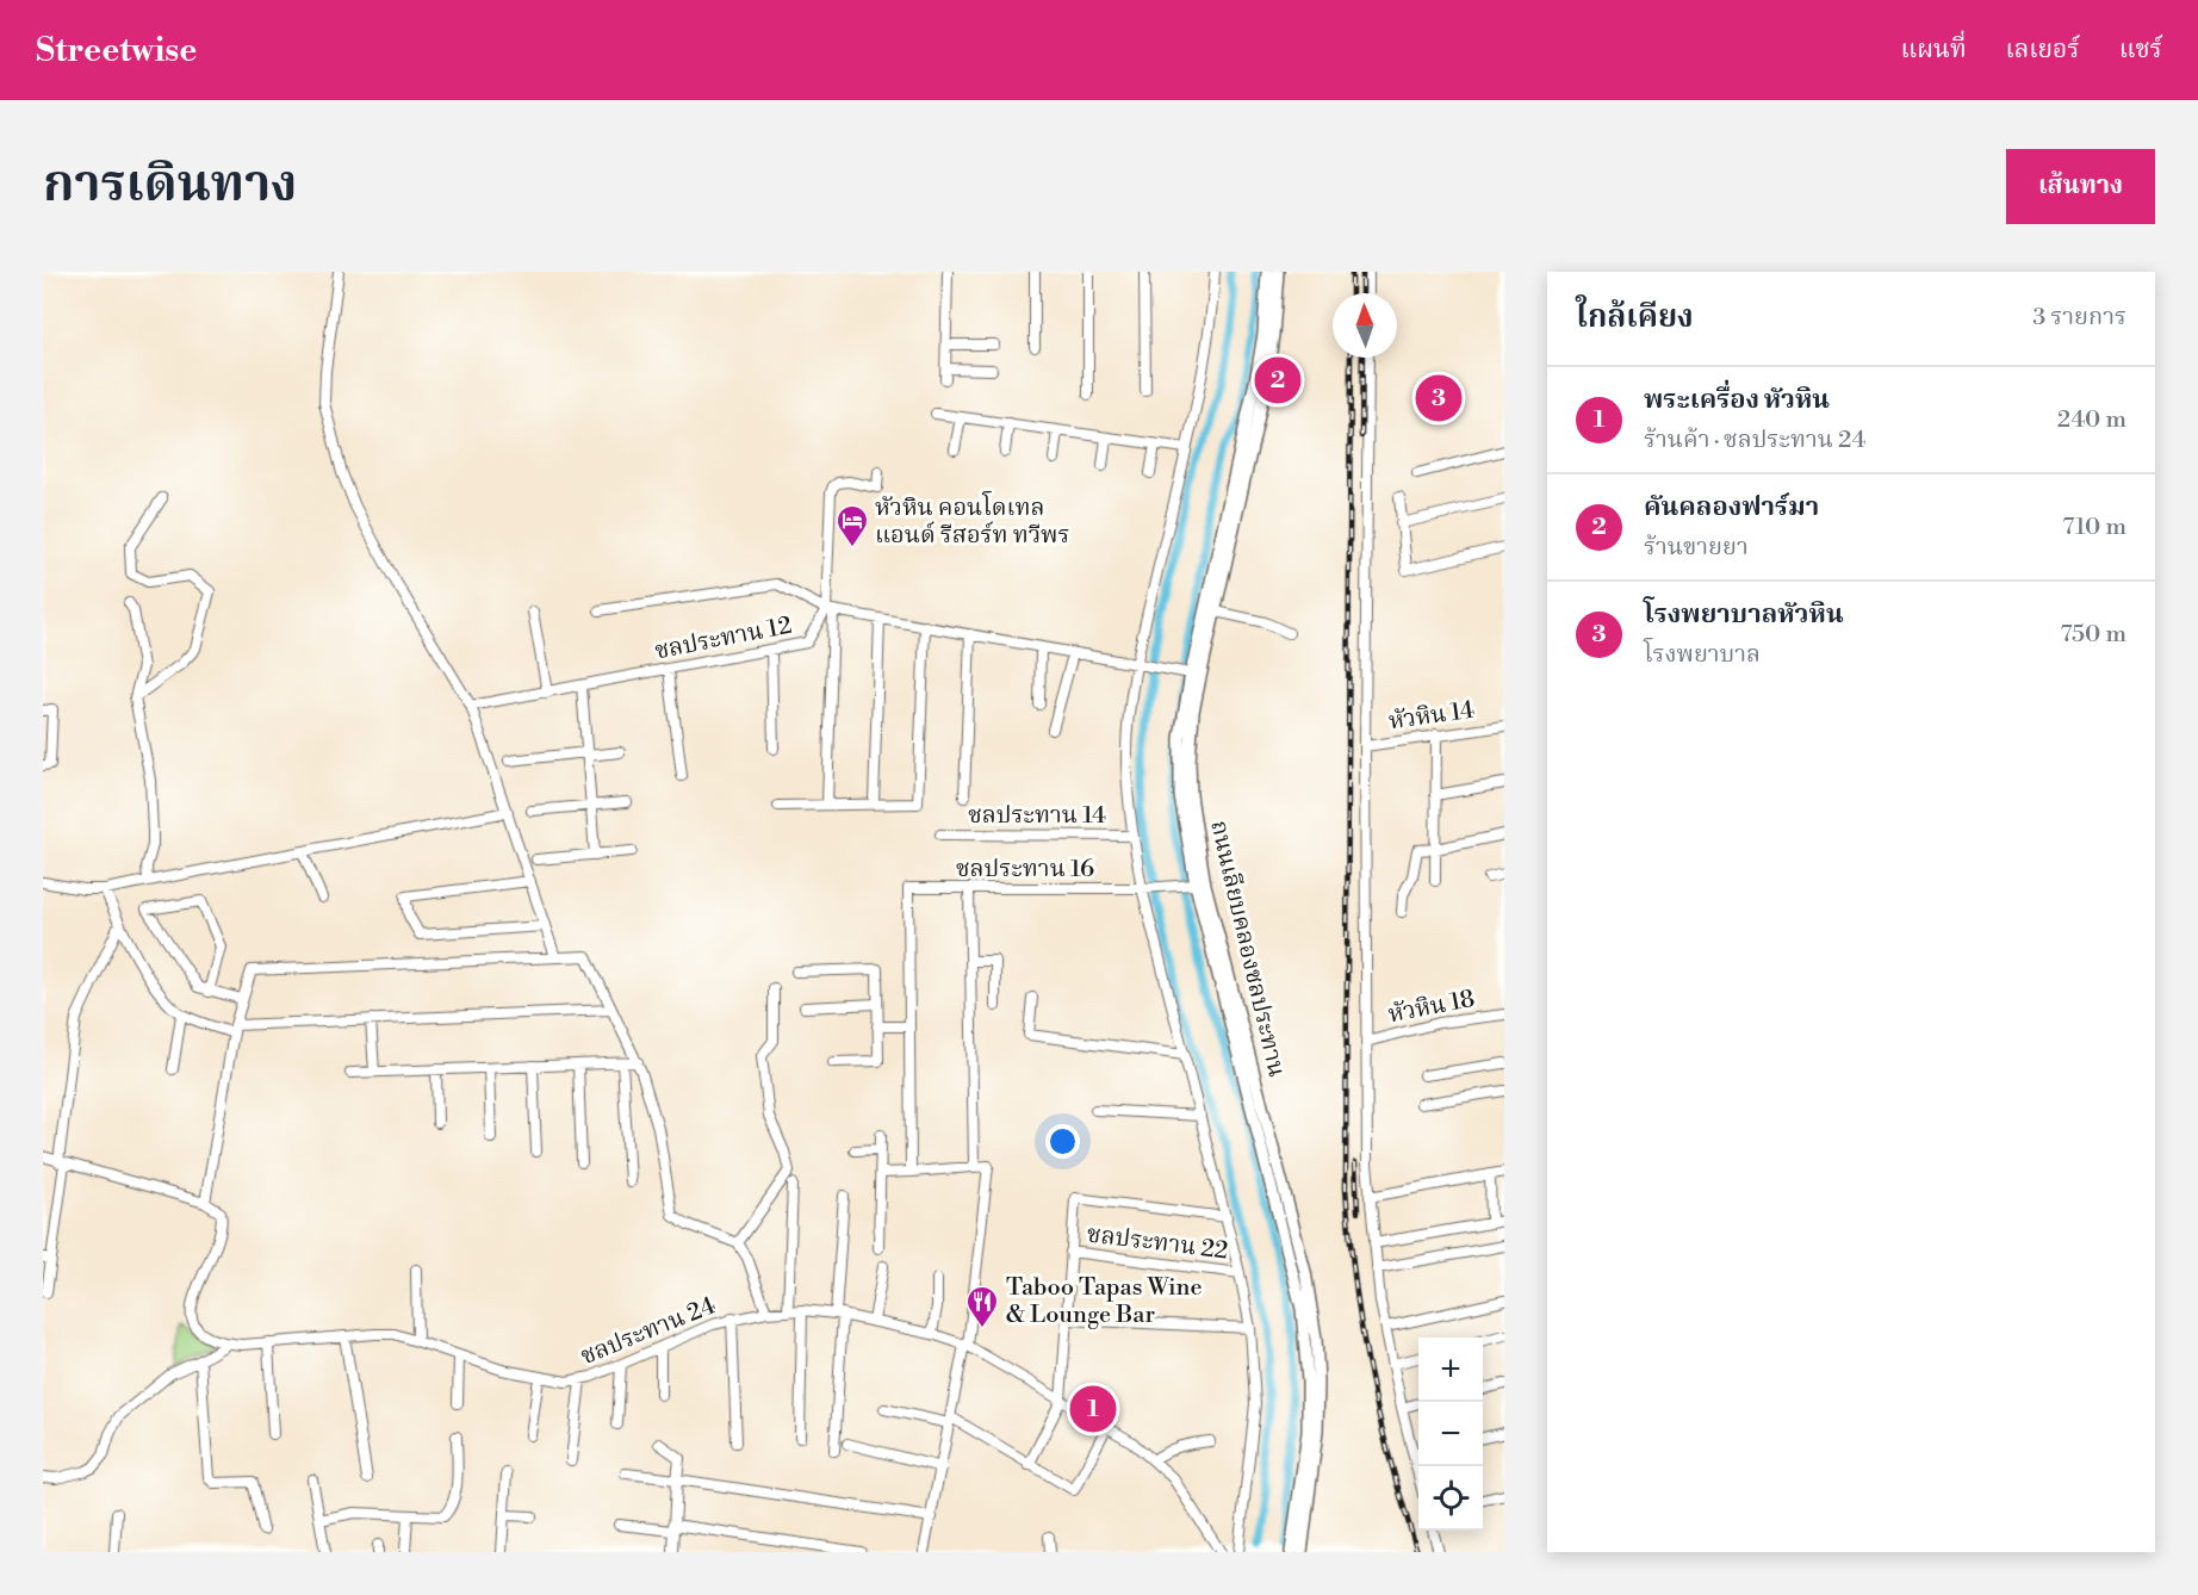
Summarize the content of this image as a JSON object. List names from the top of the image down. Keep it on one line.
{"streets":{"street":["ชลประทาน 12","หัวหิน 14","ชลประทาน 14","ชลประทาน 16","ถนนเลียบคลองชลประทาน","หัวหิน 18","ชลประทาน 22","ชลประทาน 24"]},"crossings":[["ชลประทาน 16","ถนนเลียบคลองชลประทาน"]],"places":{"hotel":["หัวหิน คอนโดเทล แอนด์ รีสอร์ท ทวีพร"],"restaurant":["Taboo Tapas Wine & Lounge Bar"]},"north":"top","page":{"header":"Streetwise","nav":["แผนที่","เลเยอร์","แชร์"],"title":"การเดินทาง","buttons":"เส้นทาง","heading":["ใกล้เคียง","3 รายการ"],"pins":["2","3","1"],"list":[{"mark":"1","name":"พระเครื่อง หัวหิน","note":"ร้านค้า · ชลประทาน 24","value":"240 m"},{"mark":"2","name":"คันคลองฟาร์มา","note":"ร้านขายยา","value":"710 m"},{"mark":"3","name":"โรงพยาบาลหัวหิน","note":"โรงพยาบาล","value":"750 m"}],"map_buttons":["+","−"]}}
